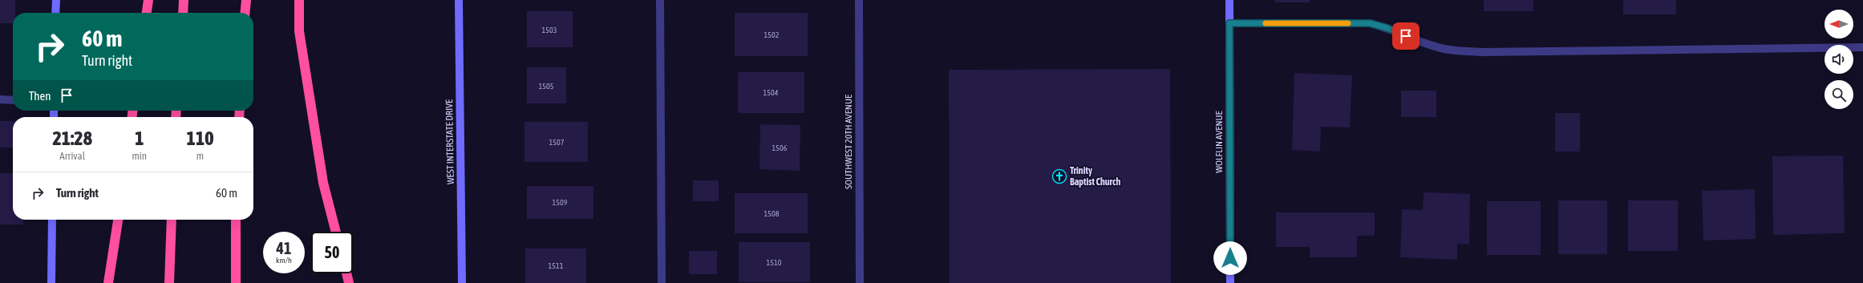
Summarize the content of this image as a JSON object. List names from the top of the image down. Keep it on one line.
{"streets":{"main road":["WEST INTERSTATE DRIVE","WOLFLIN AVENUE"],"street":["SOUTHWEST 20TH AVENUE"]},"places":{"church":["Trinity Baptist Church"]},"house_numbers":["1503","1502","1505","1504","1507","1506","1509","1508","1510","1511"],"north":"left","page":{"turn":["60 m","Turn right"],"then":"Then","eta":["21:28","Arrival","1","min","110","m"],"list":[{"name":"Turn right","value":"60 m"}],"speed":"41 km/h","limit":"50"}}
